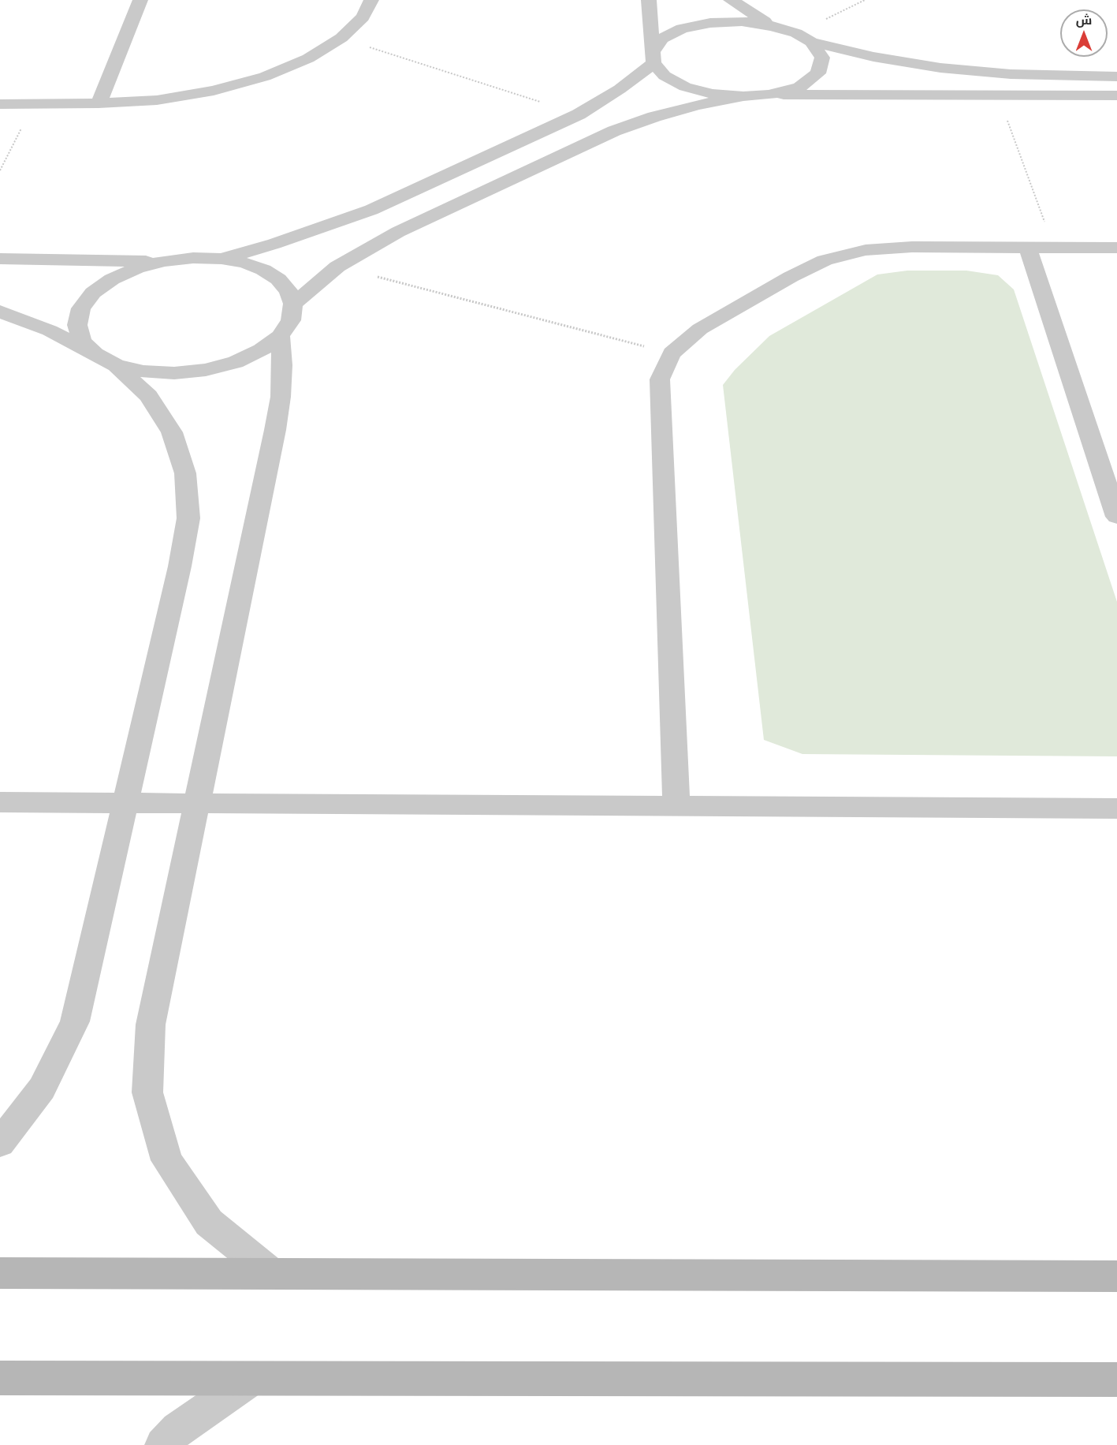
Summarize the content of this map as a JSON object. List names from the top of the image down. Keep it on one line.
{"north":"top"}
